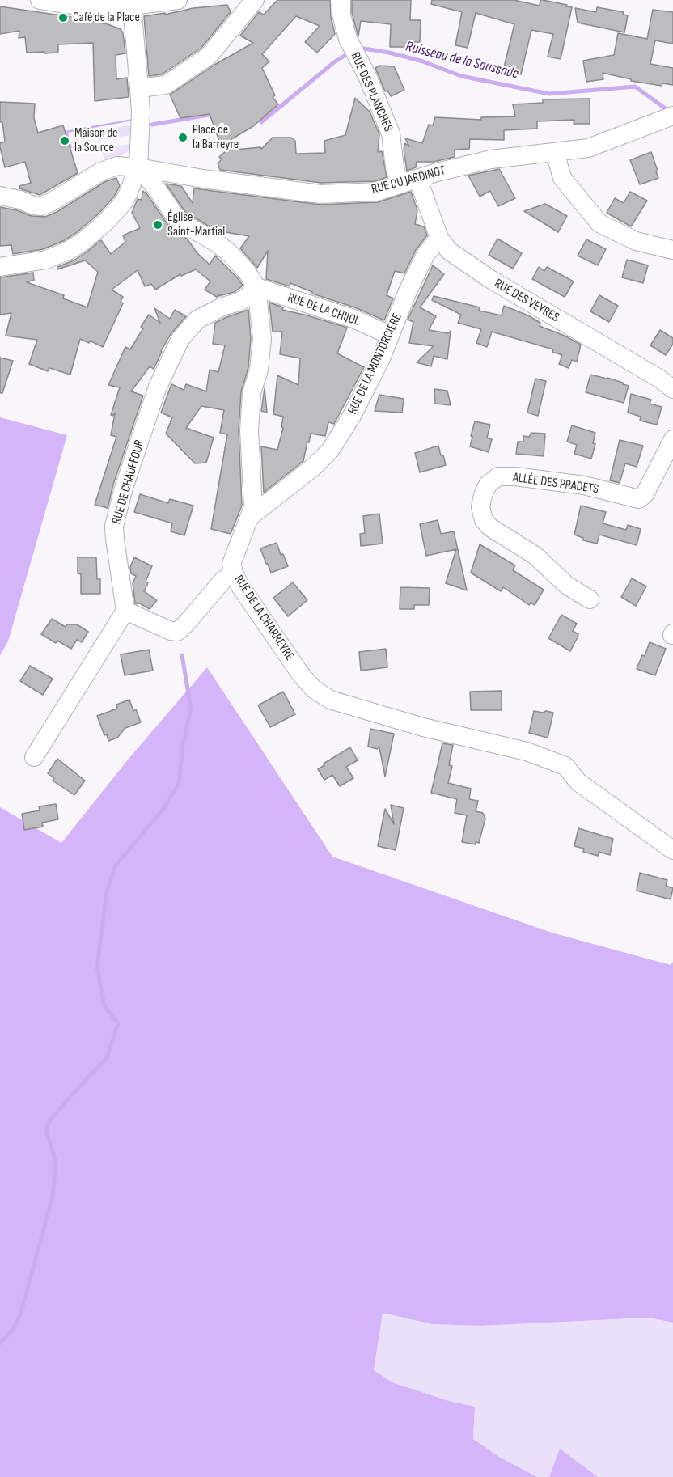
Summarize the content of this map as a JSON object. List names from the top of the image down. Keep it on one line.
{"streets":{"street":["RUE DES PLANCHES","RUE DU JARDINOT","RUE DES VEYRES","RUE DE LA CHIJOL","RUE DE LA MONTORCIERE","RUE DE CHAUFFOUR","ALLÉE DES PRADETS","RUE DE LA CHARREYRE"]},"crossings":[["RUE DES PLANCHES","RUE DU JARDINOT"],["RUE DU JARDINOT","RUE DES VEYRES"],["RUE DU JARDINOT","RUE DE LA CHARREYRE"],["RUE DES VEYRES","RUE DE LA MONTORCIERE"],["RUE DE LA CHIJOL","RUE DE LA MONTORCIERE"],["RUE DE LA CHIJOL","RUE DE CHAUFFOUR"],["RUE DE LA CHIJOL","RUE DE LA CHARREYRE"],["RUE DE LA MONTORCIERE","RUE DE LA CHARREYRE"],["RUE DE CHAUFFOUR","RUE DE LA CHARREYRE"]],"water":["Ruisseau de la Saussade"],"places":["Café de la Place","Place de la Barreyre","Maison de la Source","Église Saint-Martial"]}
